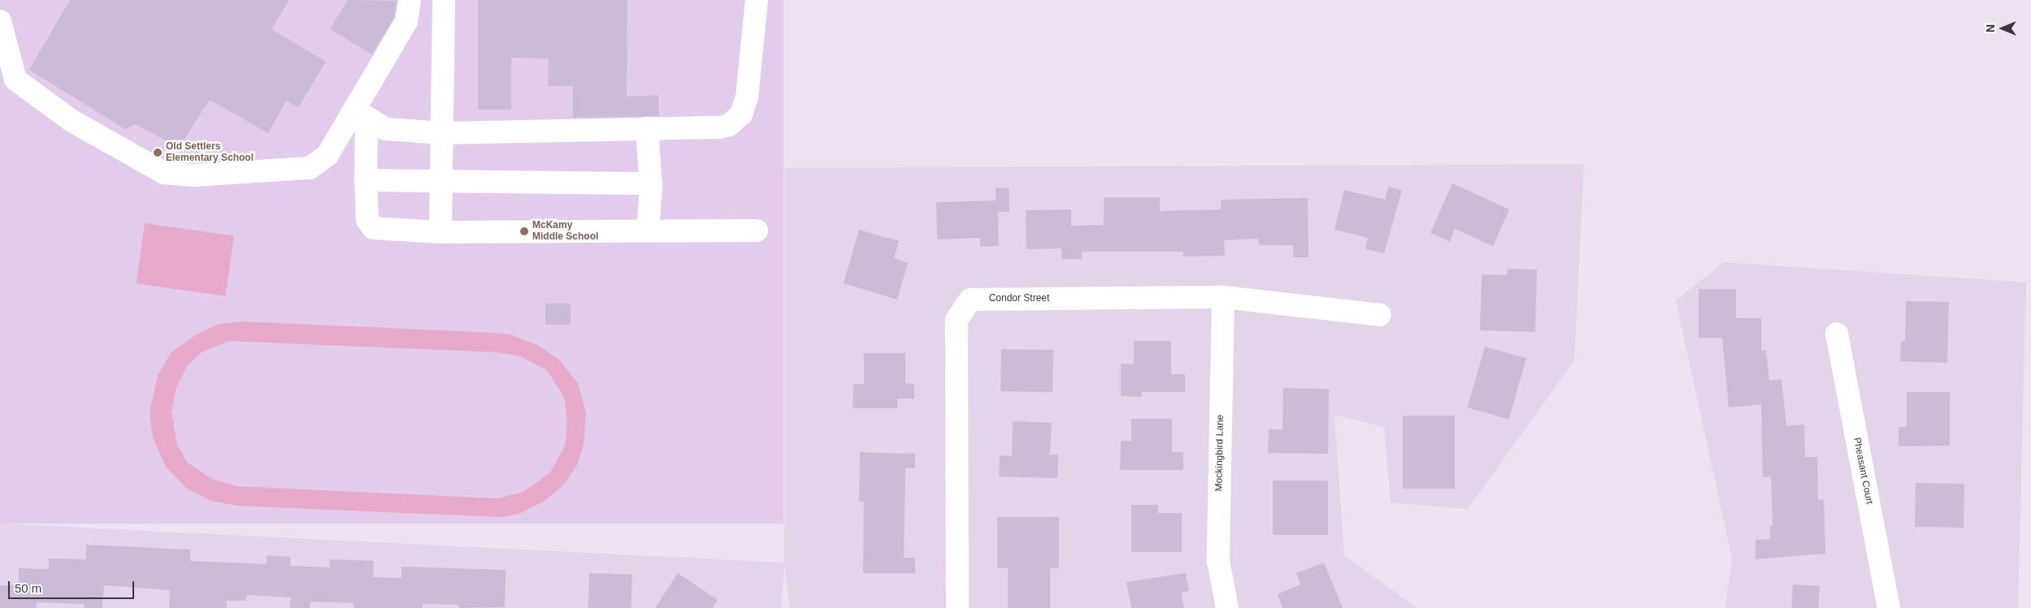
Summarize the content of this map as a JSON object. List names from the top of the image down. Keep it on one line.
{"streets":{"street":["Condor Street","Mockingbird Lane","Pheasant Court"]},"crossings":[["Condor Street","Mockingbird Lane"]],"places":["Old Settlers Elementary School","McKamy Middle School"],"scale_bar":"50 m","north":"left"}
